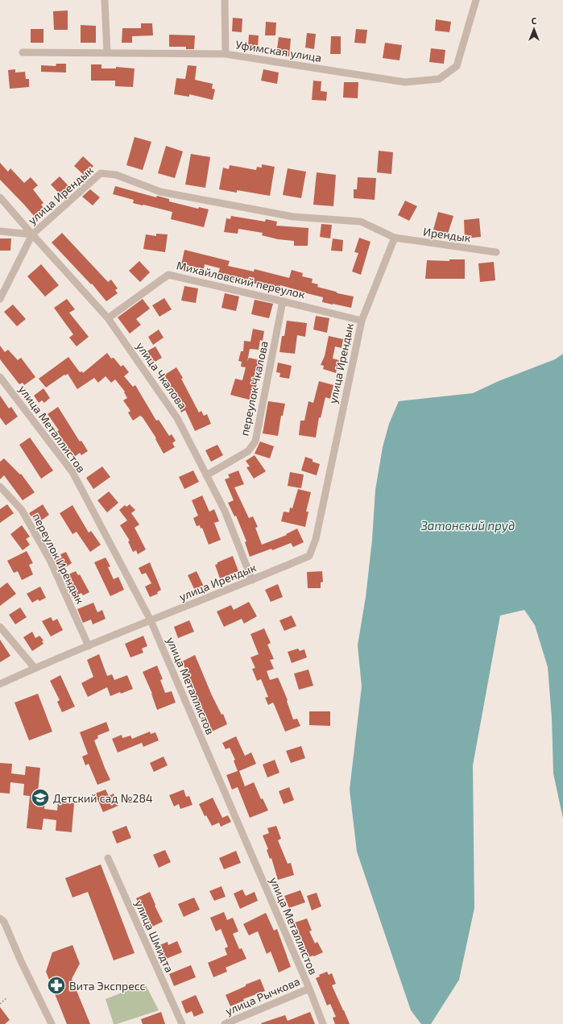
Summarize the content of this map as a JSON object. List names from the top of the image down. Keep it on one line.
{"streets":{"street":["Уфимская улица","улица Ирендык","Ирендык","Михайловский переулок","улица Чкалова","переулок Чкалова","улица Металлистов","переулок Ирендык","улица Шмидта","улица Рычкова"]},"crossings":[["улица Ирендык","Ирендык"],["улица Ирендык","Михайловский переулок"],["улица Ирендык","улица Чкалова"],["улица Ирендык","улица Металлистов"],["улица Ирендык","переулок Ирендык"],["Михайловский переулок","улица Чкалова"],["Михайловский переулок","переулок Чкалова"],["улица Чкалова","переулок Чкалова"],["улица Металлистов","улица Рычкова"]],"water":["Затонский пруд"],"places":{"school or university":["Детский сад №284"],"pharmacy":["Вита Экспресс"]},"north":"top"}
